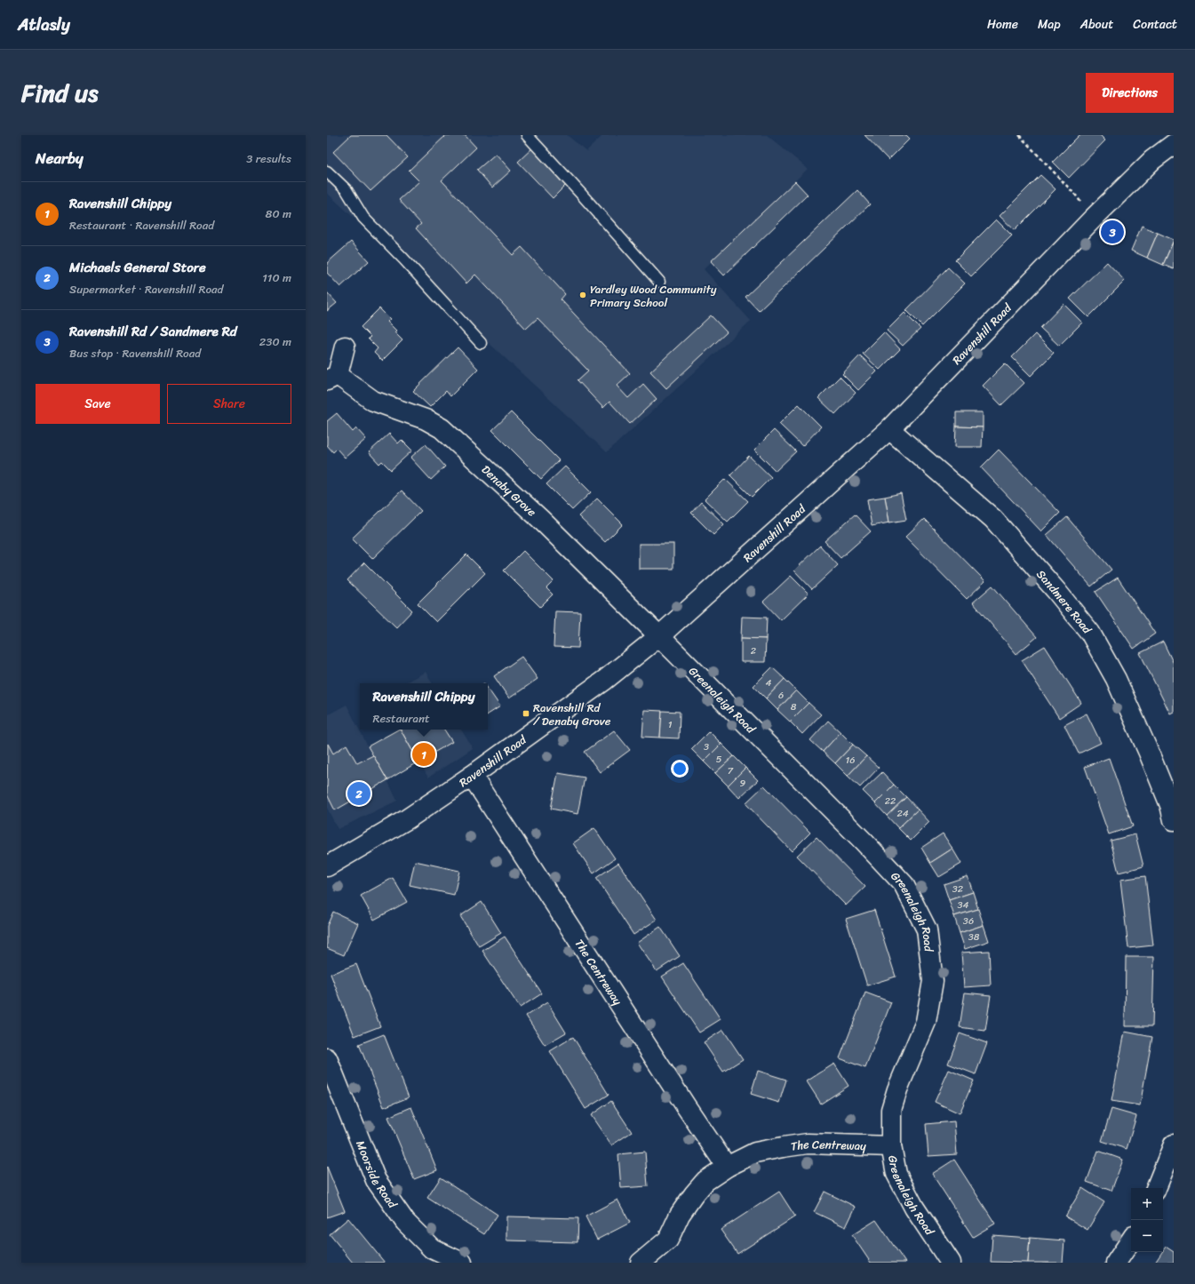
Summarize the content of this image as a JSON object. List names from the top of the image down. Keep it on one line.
{"streets":{"street":["Ravenshill Road","Denaby Grove","Sandmere Road","Greenaleigh Road","The Centreway","Moorside Road"]},"crossings":[["Ravenshill Road","Denaby Grove"],["Ravenshill Road","Sandmere Road"],["Ravenshill Road","Greenaleigh Road"],["Ravenshill Road","The Centreway"],["Denaby Grove","Greenaleigh Road"],["Greenaleigh Road","The Centreway"]],"places":{"other":["Yardley Wood Community Primary School"],"transit":["Ravenshill Rd / Denaby Grove"]},"house_numbers":["2","4","6","8","1","3","5","16","7","9","22","24","32","34","36","38"],"page":{"header":"Atlasly","nav":["Home","Map","About","Contact"],"title":"Find us","buttons":["Directions",["Save","Share"]],"heading":["Nearby","3 results"],"list":[{"mark":"1","name":"Ravenshill Chippy","note":"Restaurant · Ravenshill Road","value":"80 m"},{"mark":"2","name":"Michaels General Store","note":"Supermarket · Ravenshill Road","value":"110 m"},{"mark":"3","name":"Ravenshill Rd / Sandmere Rd","note":"Bus stop · Ravenshill Road","value":"230 m"}],"pins":["3","1","2"],"popup":["Ravenshill Chippy","Restaurant"],"map_buttons":["+","−"]}}
